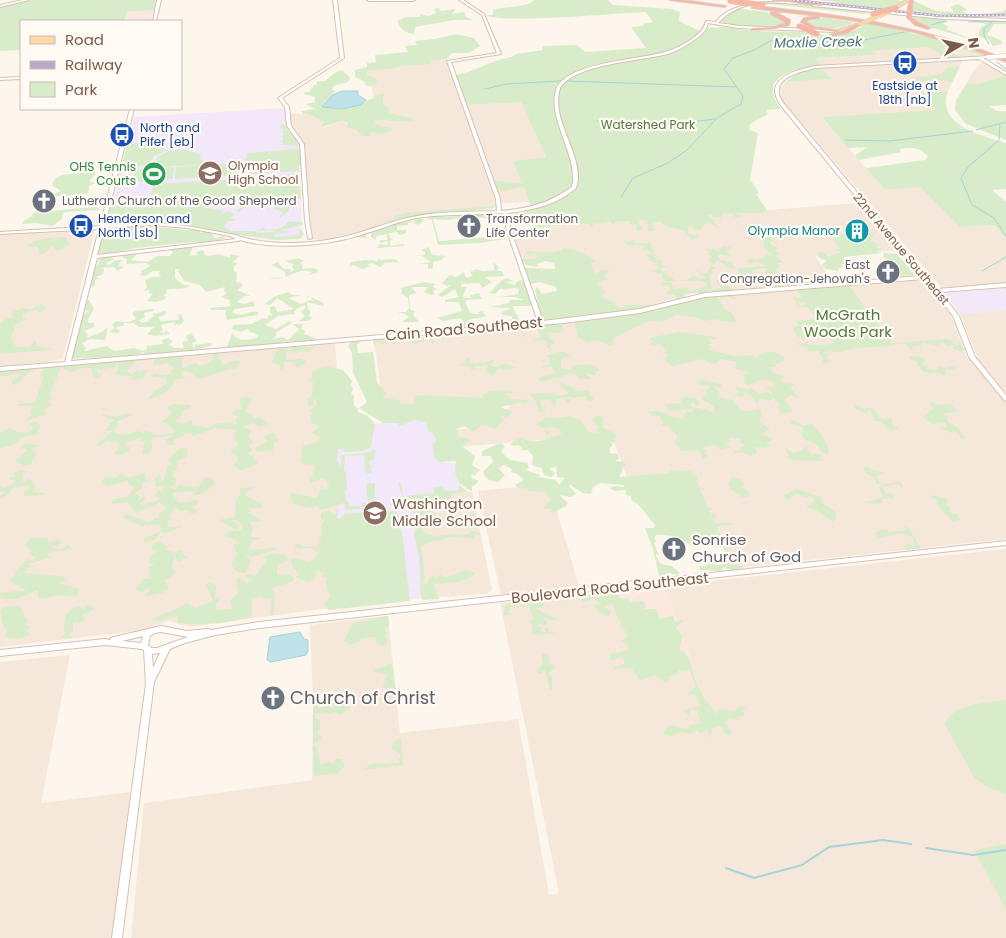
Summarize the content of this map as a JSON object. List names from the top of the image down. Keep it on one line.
{"streets":{"street":["22nd Avenue Southeast","Cain Road Southeast","Boulevard Road Southeast"]},"crossings":[["22nd Avenue Southeast","Cain Road Southeast"]],"water":["Moxlie Creek"],"parks":["Watershed Park","McGrath Woods Park"],"places":{"bus stop":["Eastside at 18th [nb]","North and Pifer [eb]","Henderson and North [sb]"],"school or university":["Olympia High School","Washington Middle School"],"sports":["OHS Tennis Courts"],"church":["Lutheran Church of the Good Shepherd","Transformation Life Center","East Congregation-Jehovah's","Sonrise Church of God","Church of Christ"],"building":["Olympia Manor"]},"legend":["Road","Railway","Park"],"north":"right"}
